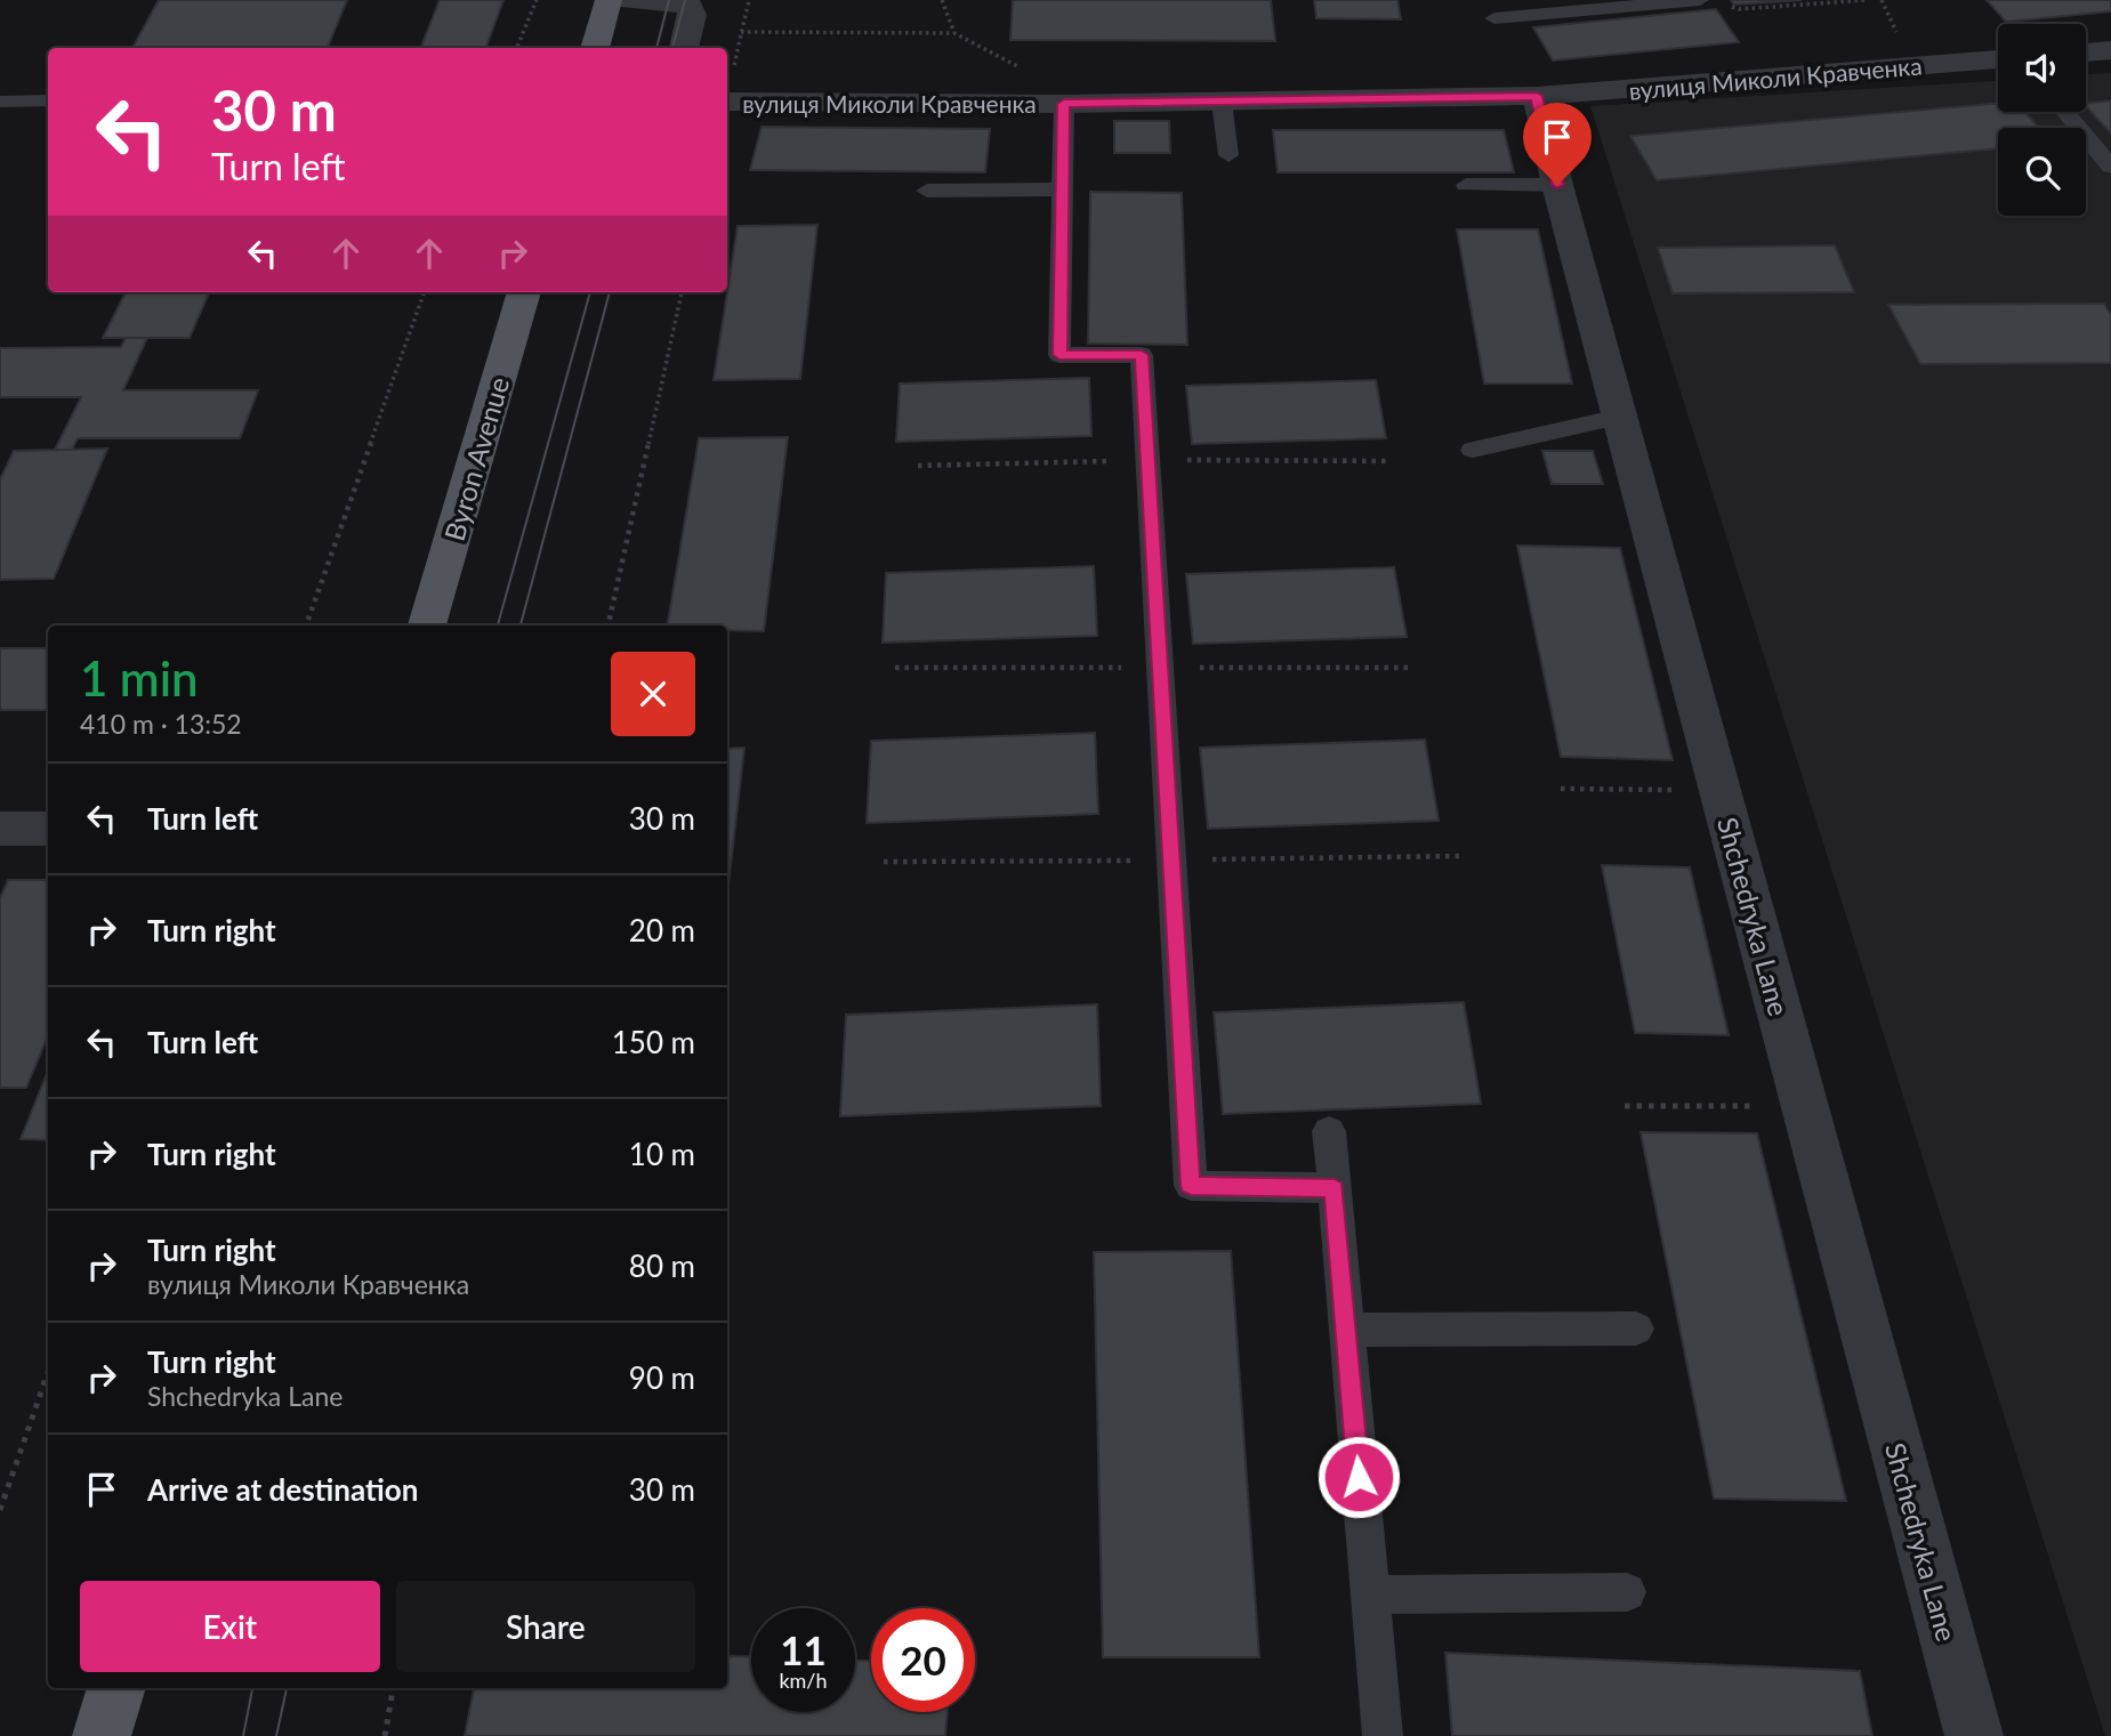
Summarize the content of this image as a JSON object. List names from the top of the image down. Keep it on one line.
{"streets":{"main road":["Byron Avenue"],"street":["вулиця Миколи Кравченка","Shchedryka Lane"]},"crossings":[["вулиця Миколи Кравченка","Shchedryka Lane"]],"page":{"turn":["30 m","Turn left"],"heading":["1 min","410 m · 13:52"],"list":[{"name":"Turn left","value":"30 m"},{"name":"Turn right","value":"20 m"},{"name":"Turn left","value":"150 m"},{"name":"Turn right","value":"10 m"},{"name":"Turn right","note":"вулиця Миколи Кравченка","value":"80 m"},{"name":"Turn right","note":"Shchedryka Lane","value":"90 m"},{"name":"Arrive at destination","value":"30 m"}],"buttons":["Exit","Share"],"speed":"11 km/h","limit":"20"}}
